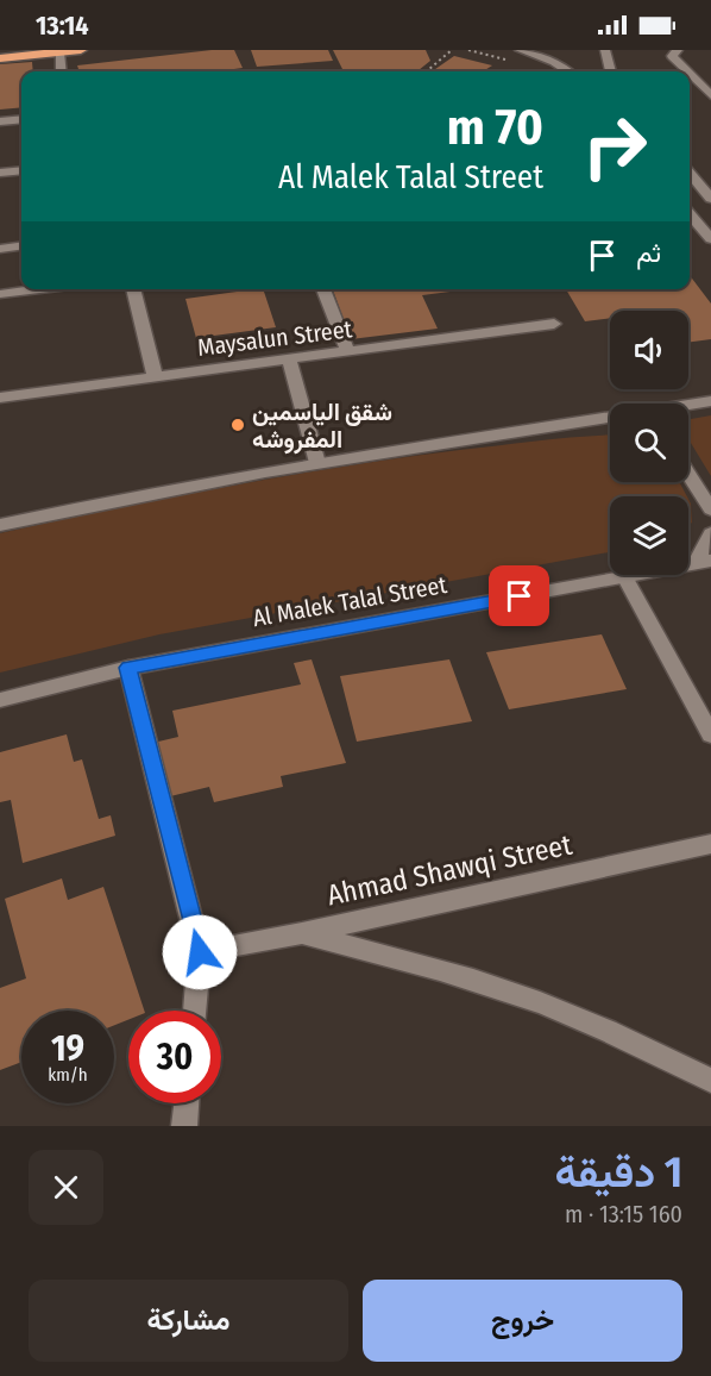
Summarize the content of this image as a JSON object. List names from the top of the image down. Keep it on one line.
{"streets":{"street":["Maysalun Street","Al Malek Talal Street","Ahmad Shawqi Street"]},"places":["شقق الياسمين المفروشه"],"page":{"status":"13:14","turn":["70 m","Al Malek Talal Street"],"then":"ثم","speed":"19 km/h","limit":"30","heading":["1 دقيقة","160 m · 13:15"],"buttons":["خروج","مشاركة"]}}
